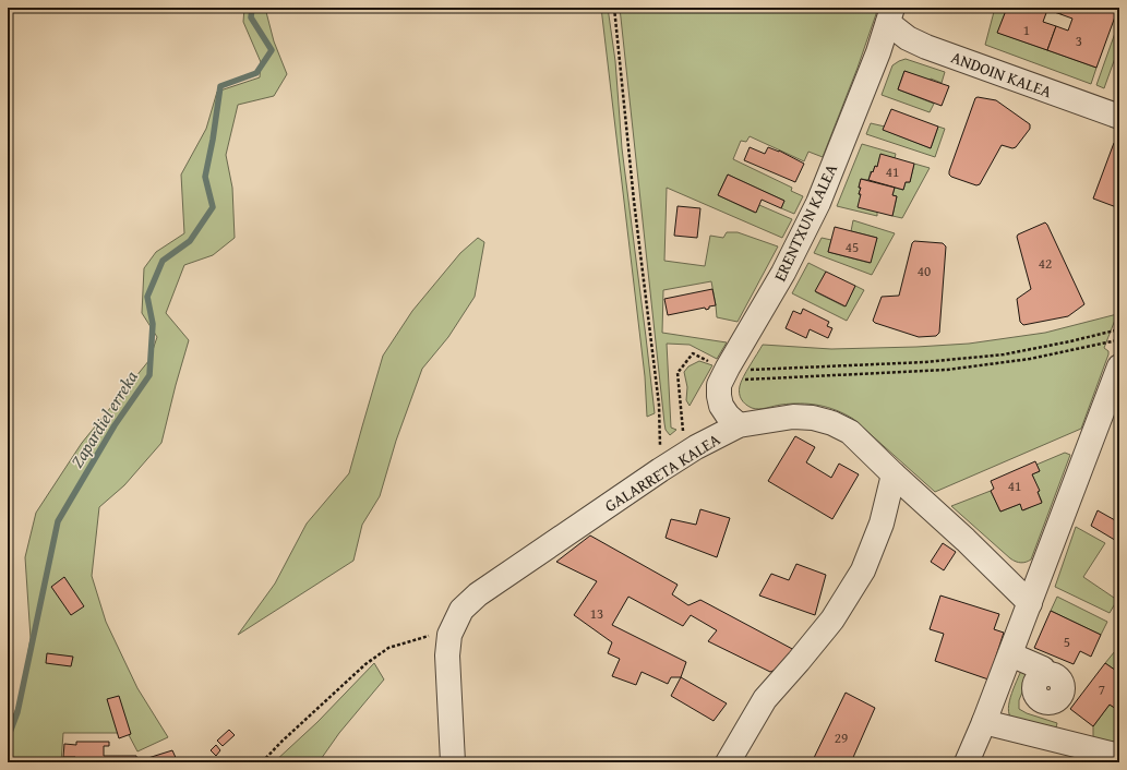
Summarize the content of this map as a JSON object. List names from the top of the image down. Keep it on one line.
{"streets":{"street":["ANDOIN KALEA","ERENTXUN KALEA","GALARRETA KALEA"]},"crossings":[["ANDOIN KALEA","ERENTXUN KALEA"],["ERENTXUN KALEA","GALARRETA KALEA"]],"water":["Zapardiel erreka"],"house_numbers":["1","3","41","45","42","40","41","13","5","7","29"]}
